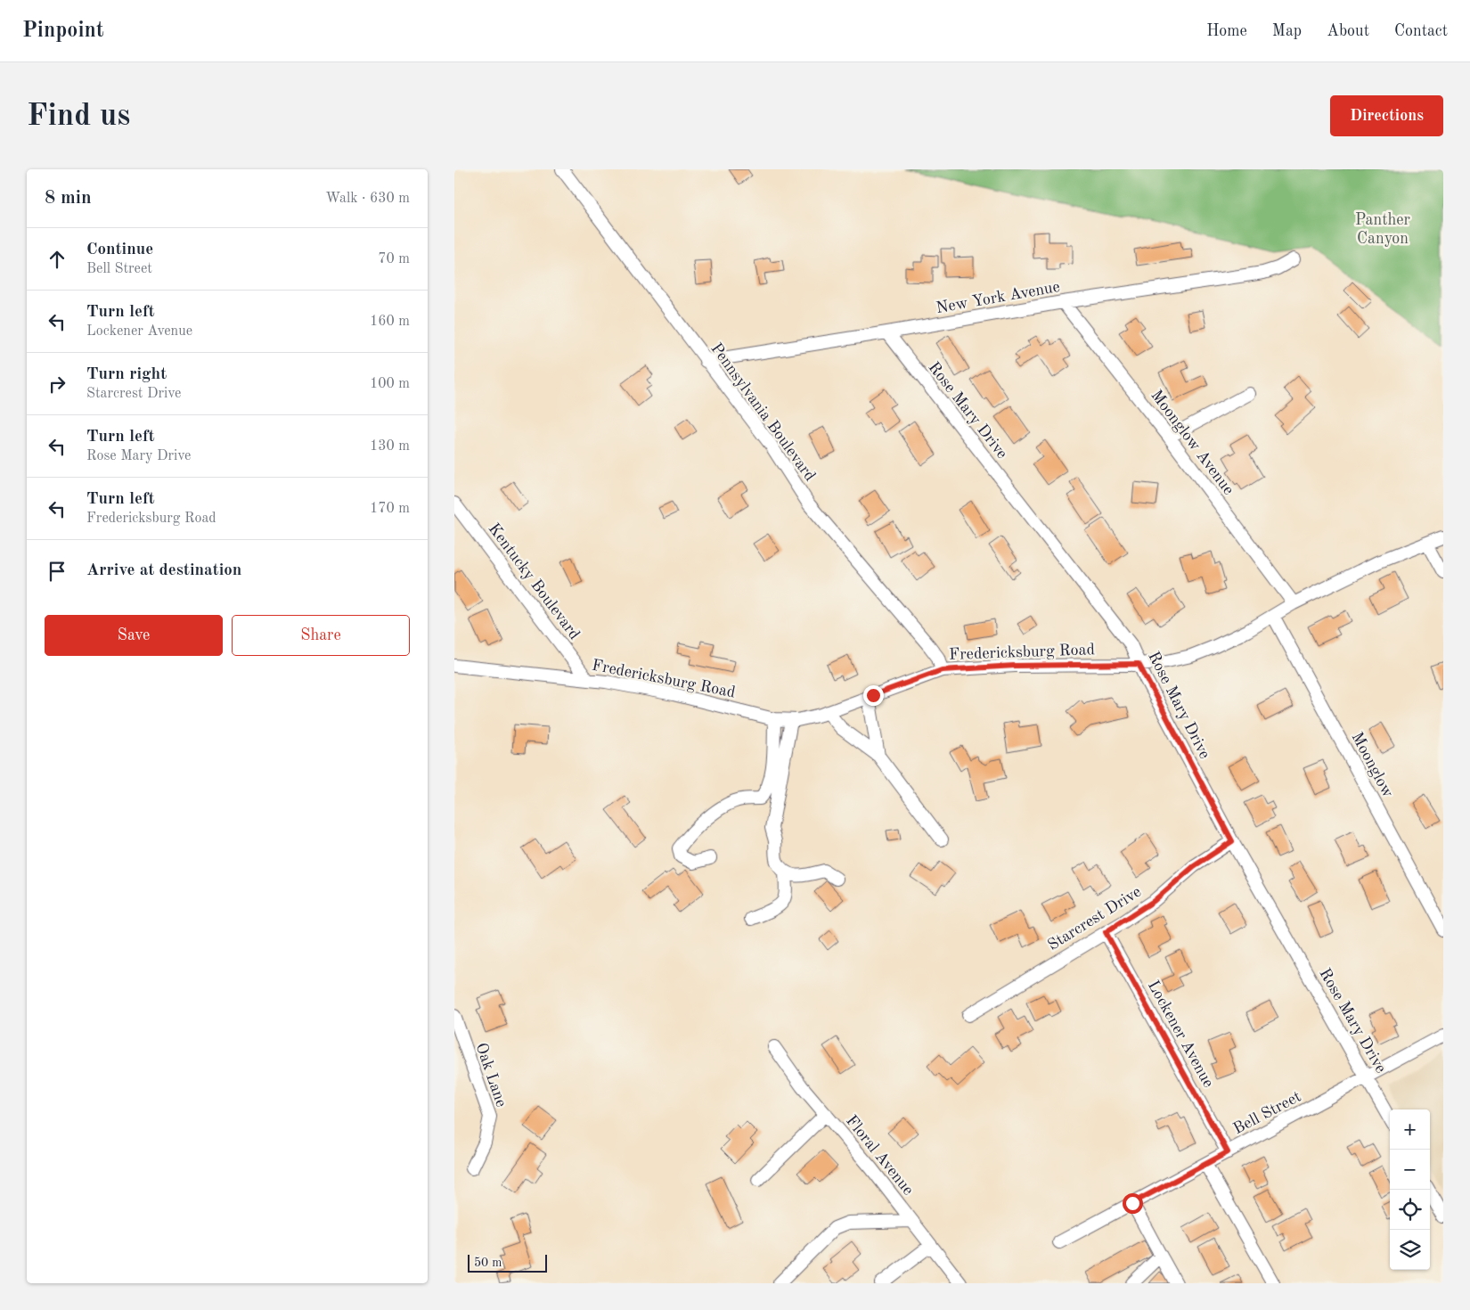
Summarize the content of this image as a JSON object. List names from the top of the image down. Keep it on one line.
{"streets":{"street":["New York Avenue","Rose Mary Drive","Pennsylvania Boulevard","Moonglow Avenue","Kentucky Boulevard","Fredericksburg Road","Moonglow","Starcrest Drive","Lockener Avenue","Oak Lane","Bell Street","Floral Avenue"]},"crossings":[["New York Avenue","Rose Mary Drive"],["New York Avenue","Pennsylvania Boulevard"],["New York Avenue","Moonglow Avenue"],["Rose Mary Drive","Fredericksburg Road"],["Rose Mary Drive","Starcrest Drive"],["Rose Mary Drive","Bell Street"],["Pennsylvania Boulevard","Fredericksburg Road"],["Moonglow Avenue","Fredericksburg Road"],["Kentucky Boulevard","Fredericksburg Road"],["Fredericksburg Road","Moonglow"],["Starcrest Drive","Lockener Avenue"],["Lockener Avenue","Bell Street"]],"parks":["Panther Canyon"],"scale_bar":"50 m","page":{"header":"Pinpoint","nav":["Home","Map","About","Contact"],"buttons":["Directions",["Save","Share"]],"title":"Find us","heading":["8 min","Walk · 630 m"],"list":[["Continue","Bell Street","70 m"],["Turn left","Lockener Avenue","160 m"],["Turn right","Starcrest Drive","100 m"],["Turn left","Rose Mary Drive","130 m"],["Turn left","Fredericksburg Road","170 m"],"Arrive at destination"],"map_buttons":["+","−"],"scale":"50 m"}}
